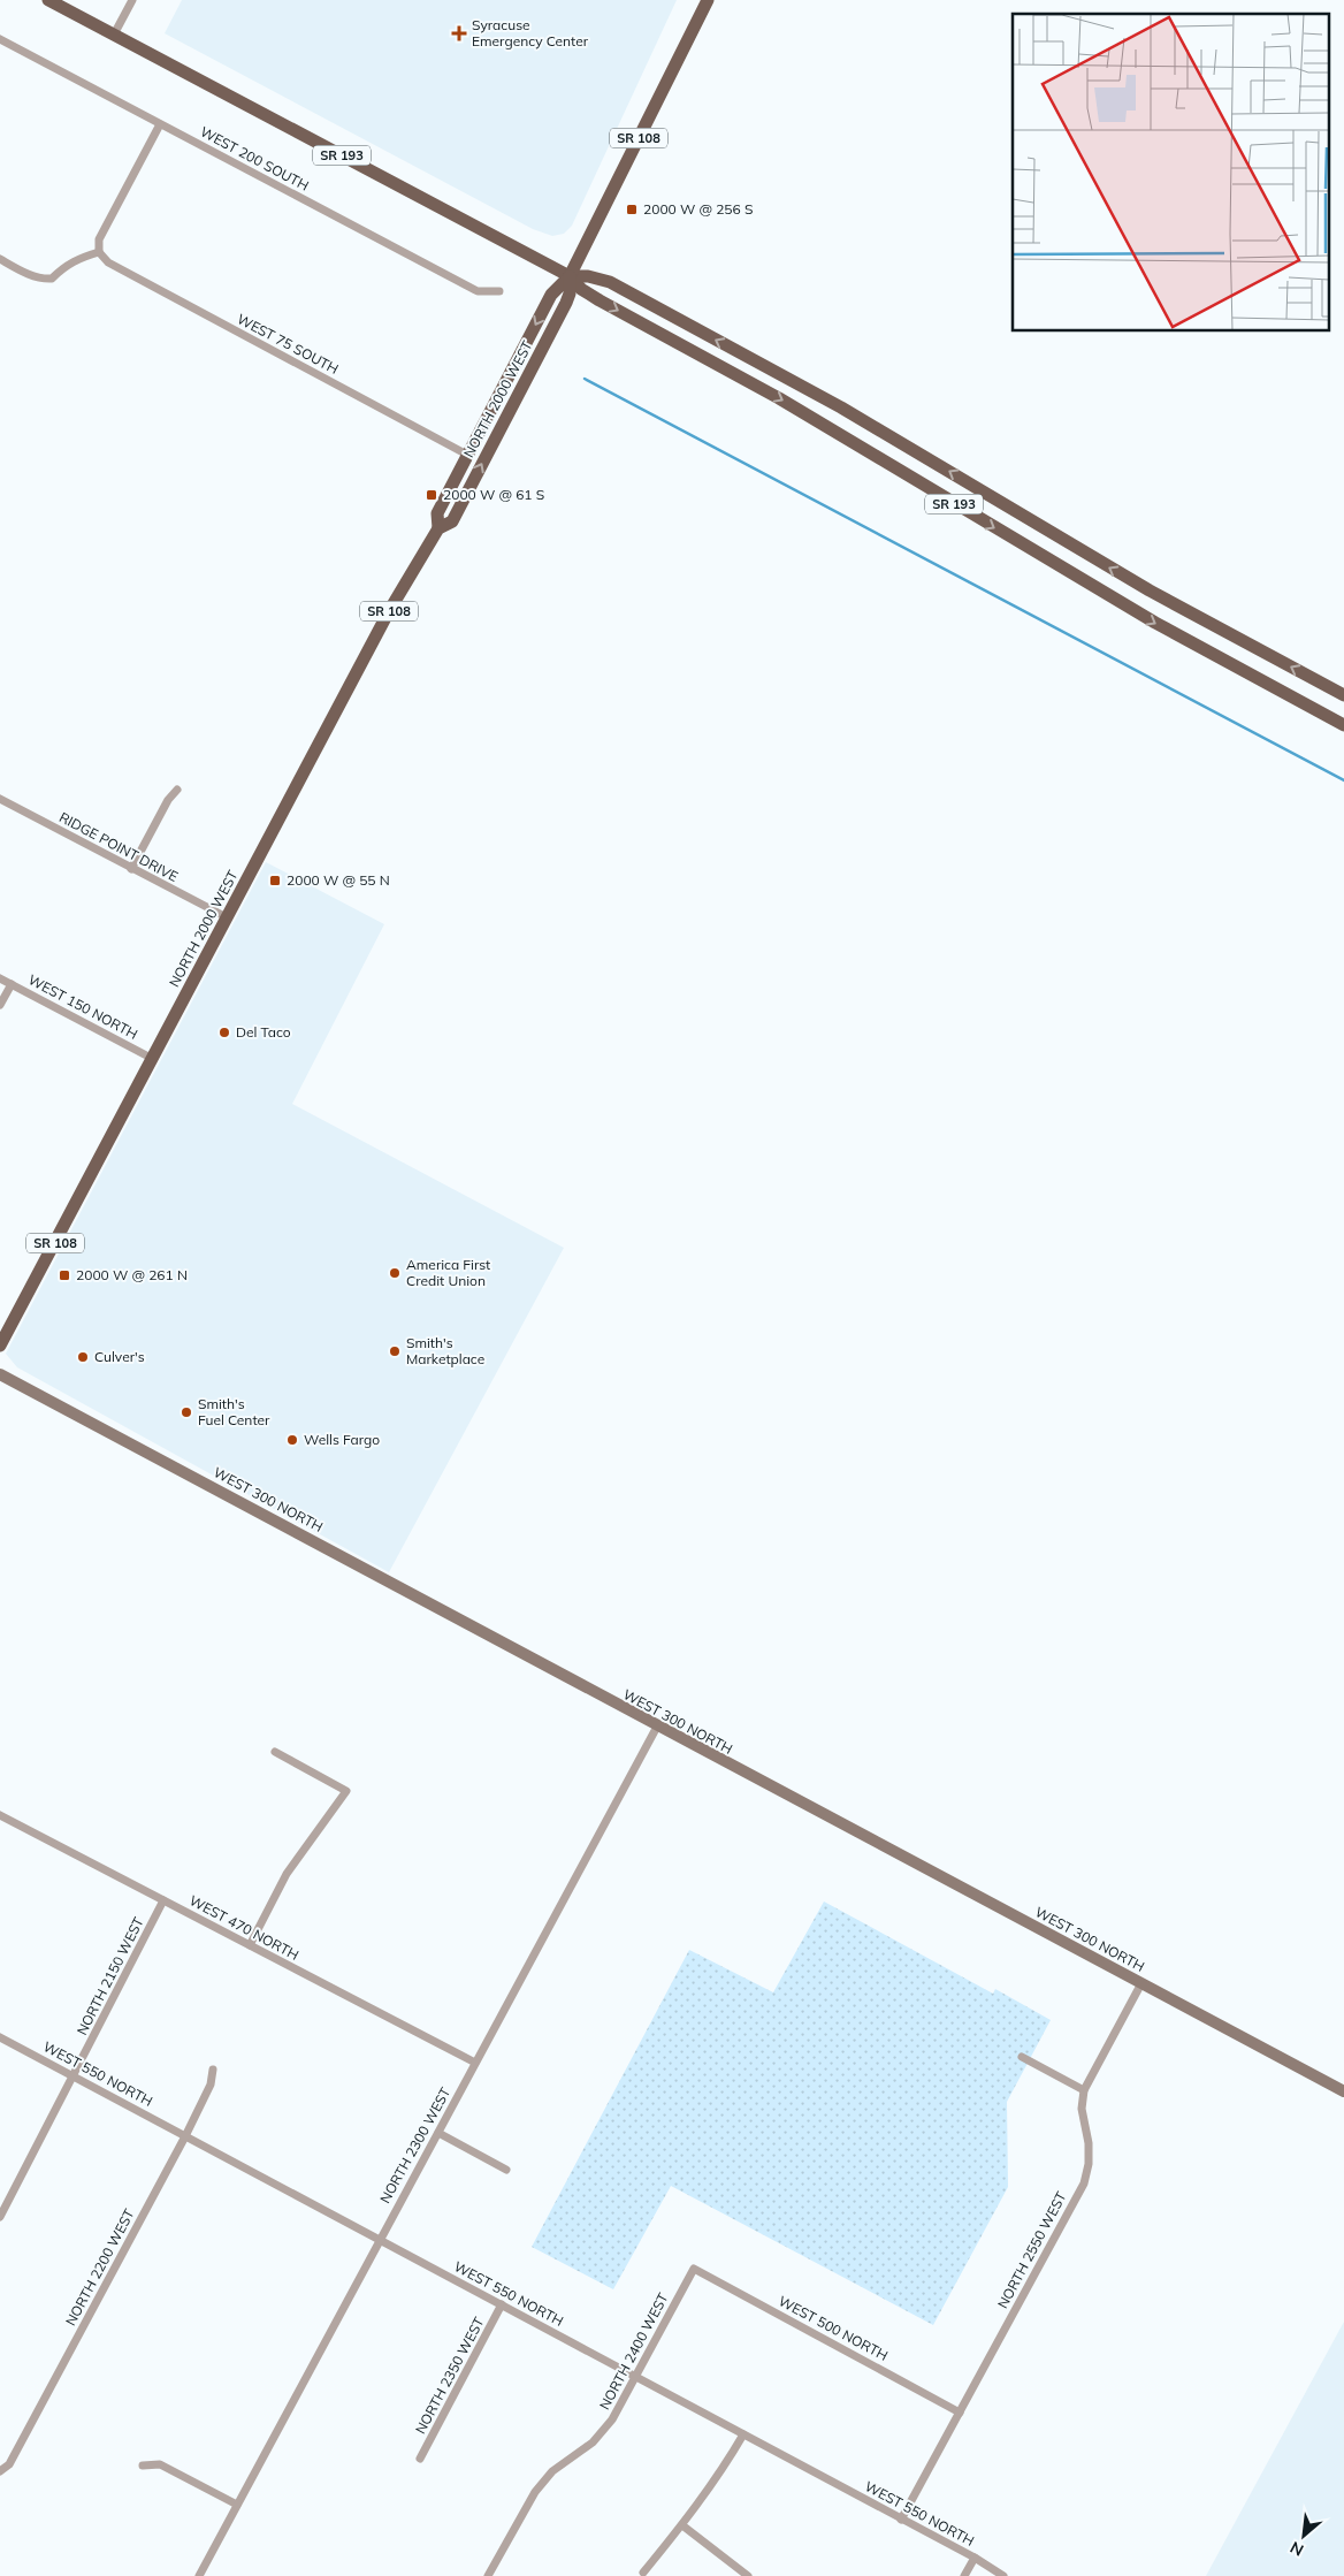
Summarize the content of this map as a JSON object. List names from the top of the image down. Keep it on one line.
{"streets":{"main road":["SR 108","SR 193","NORTH 2000 WEST","WEST 300 NORTH"],"street":["WEST 200 SOUTH","WEST 75 SOUTH","RIDGE POINT DRIVE","WEST 150 NORTH","WEST 470 NORTH","NORTH 2150 WEST","WEST 550 NORTH","NORTH 2300 WEST","NORTH 2550 WEST","NORTH 2200 WEST","WEST 500 NORTH","NORTH 2400 WEST","NORTH 2350 WEST"]},"crossings":[["SR 193","NORTH 2000 WEST"],["WEST 75 SOUTH","NORTH 2000 WEST"],["NORTH 2000 WEST","RIDGE POINT DRIVE"],["NORTH 2000 WEST","WEST 150 NORTH"],["WEST 300 NORTH","NORTH 2300 WEST"],["WEST 300 NORTH","NORTH 2550 WEST"],["WEST 470 NORTH","NORTH 2150 WEST"],["WEST 470 NORTH","NORTH 2300 WEST"],["NORTH 2150 WEST","WEST 550 NORTH"],["WEST 550 NORTH","NORTH 2300 WEST"],["WEST 550 NORTH","NORTH 2550 WEST"],["WEST 550 NORTH","NORTH 2200 WEST"],["WEST 550 NORTH","NORTH 2400 WEST"],["WEST 550 NORTH","NORTH 2350 WEST"],["NORTH 2550 WEST","WEST 500 NORTH"],["WEST 500 NORTH","NORTH 2400 WEST"]],"places":{"health":["Syracuse Emergency Center"],"transit":["2000 W @ 256 S","2000 W @ 61 S","2000 W @ 55 N","2000 W @ 261 N"],"other":["Del Taco","America First Credit Union","Smith's Marketplace","Culver's","Smith's Fuel Center","Wells Fargo"]},"north":"bottom left"}
